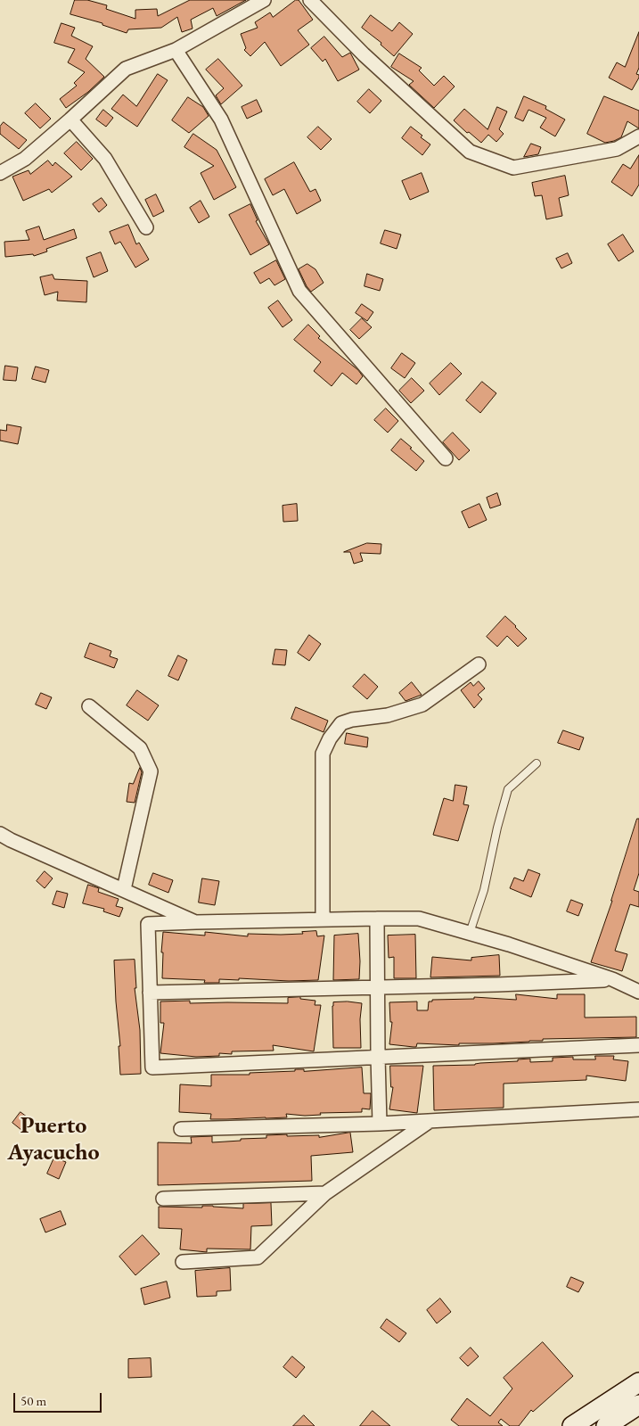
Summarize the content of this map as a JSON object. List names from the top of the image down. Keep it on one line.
{"districts":["Puerto Ayacucho"],"scale_bar":"50 m"}
